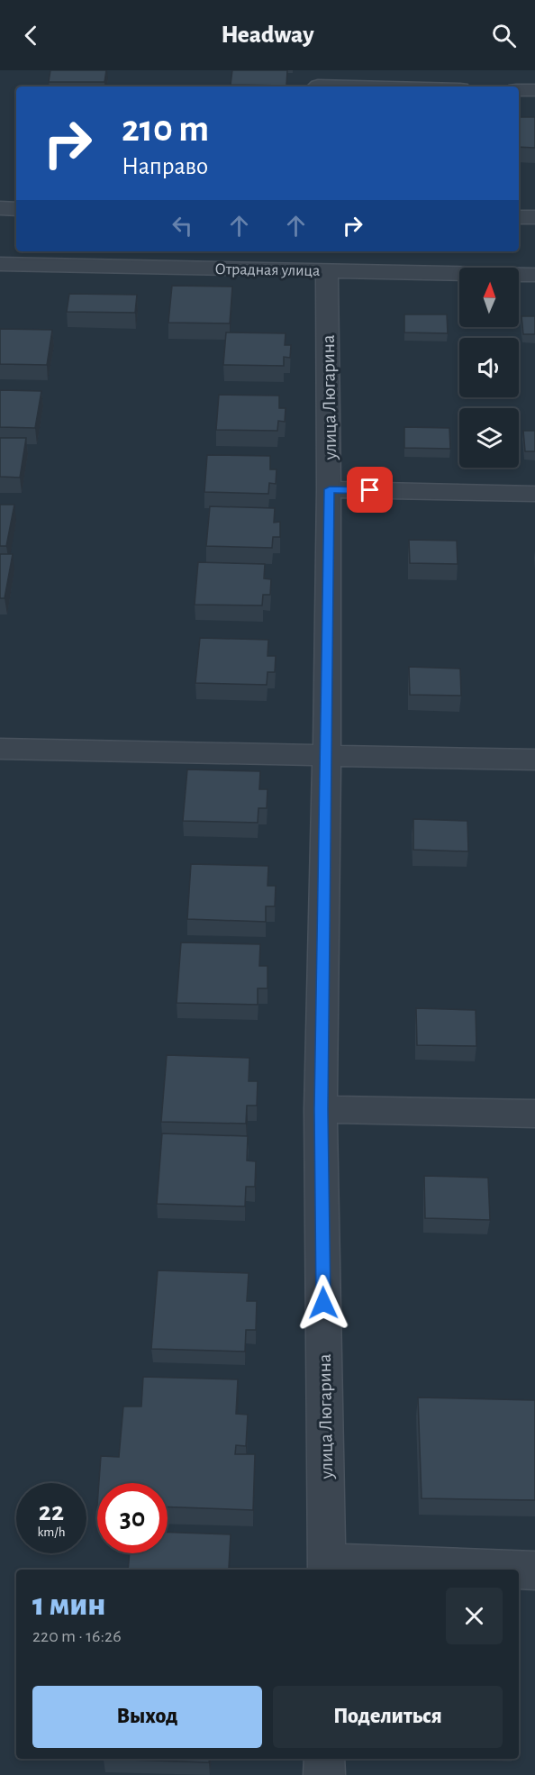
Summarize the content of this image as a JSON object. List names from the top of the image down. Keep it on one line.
{"streets":{"street":["Отрадная улица","улица Люгарина"]},"crossings":[["Отрадная улица","улица Люгарина"]],"north":"top","page":{"header":"Headway","turn":["210 m","Направо"],"speed":"22 km/h","limit":"30","heading":["1 мин","220 m · 16:26"],"buttons":["Выход","Поделиться"]}}
